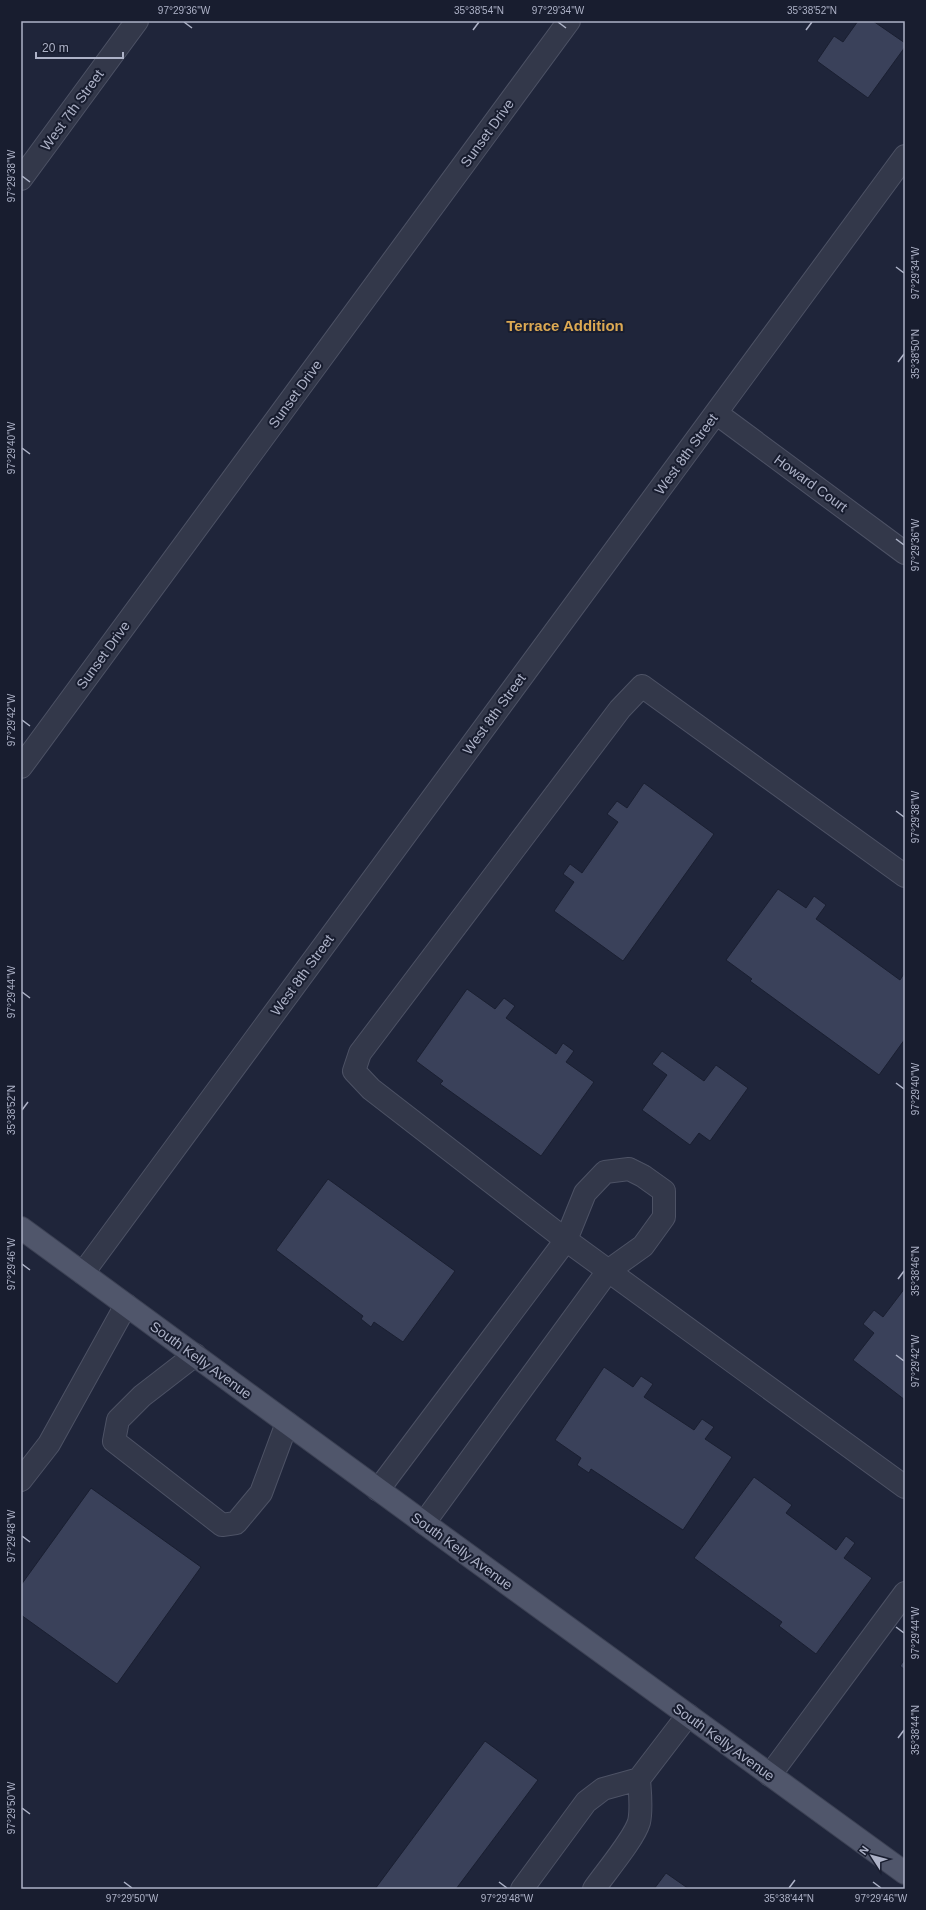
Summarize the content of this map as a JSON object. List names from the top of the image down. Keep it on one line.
{"streets":{"main road":["South Kelly Avenue"],"street":["West 7th Street","Sunset Drive","West 8th Street","Howard Court"]},"crossings":[["West 8th Street","Howard Court"],["West 8th Street","South Kelly Avenue"]],"districts":["Terrace Addition"],"scale_bar":"20 m","north":"top left","coordinates":["97°29'36\"W","35°38'54\"N","97°29'34\"W","35°38'52\"N","97°29'38\"W","35°38'50\"N","97°29'40\"W","97°29'42\"W","97°29'44\"W","97°29'46\"W","35°38'46\"N","97°29'48\"W","35°38'44\"N","97°29'50\"W"]}
